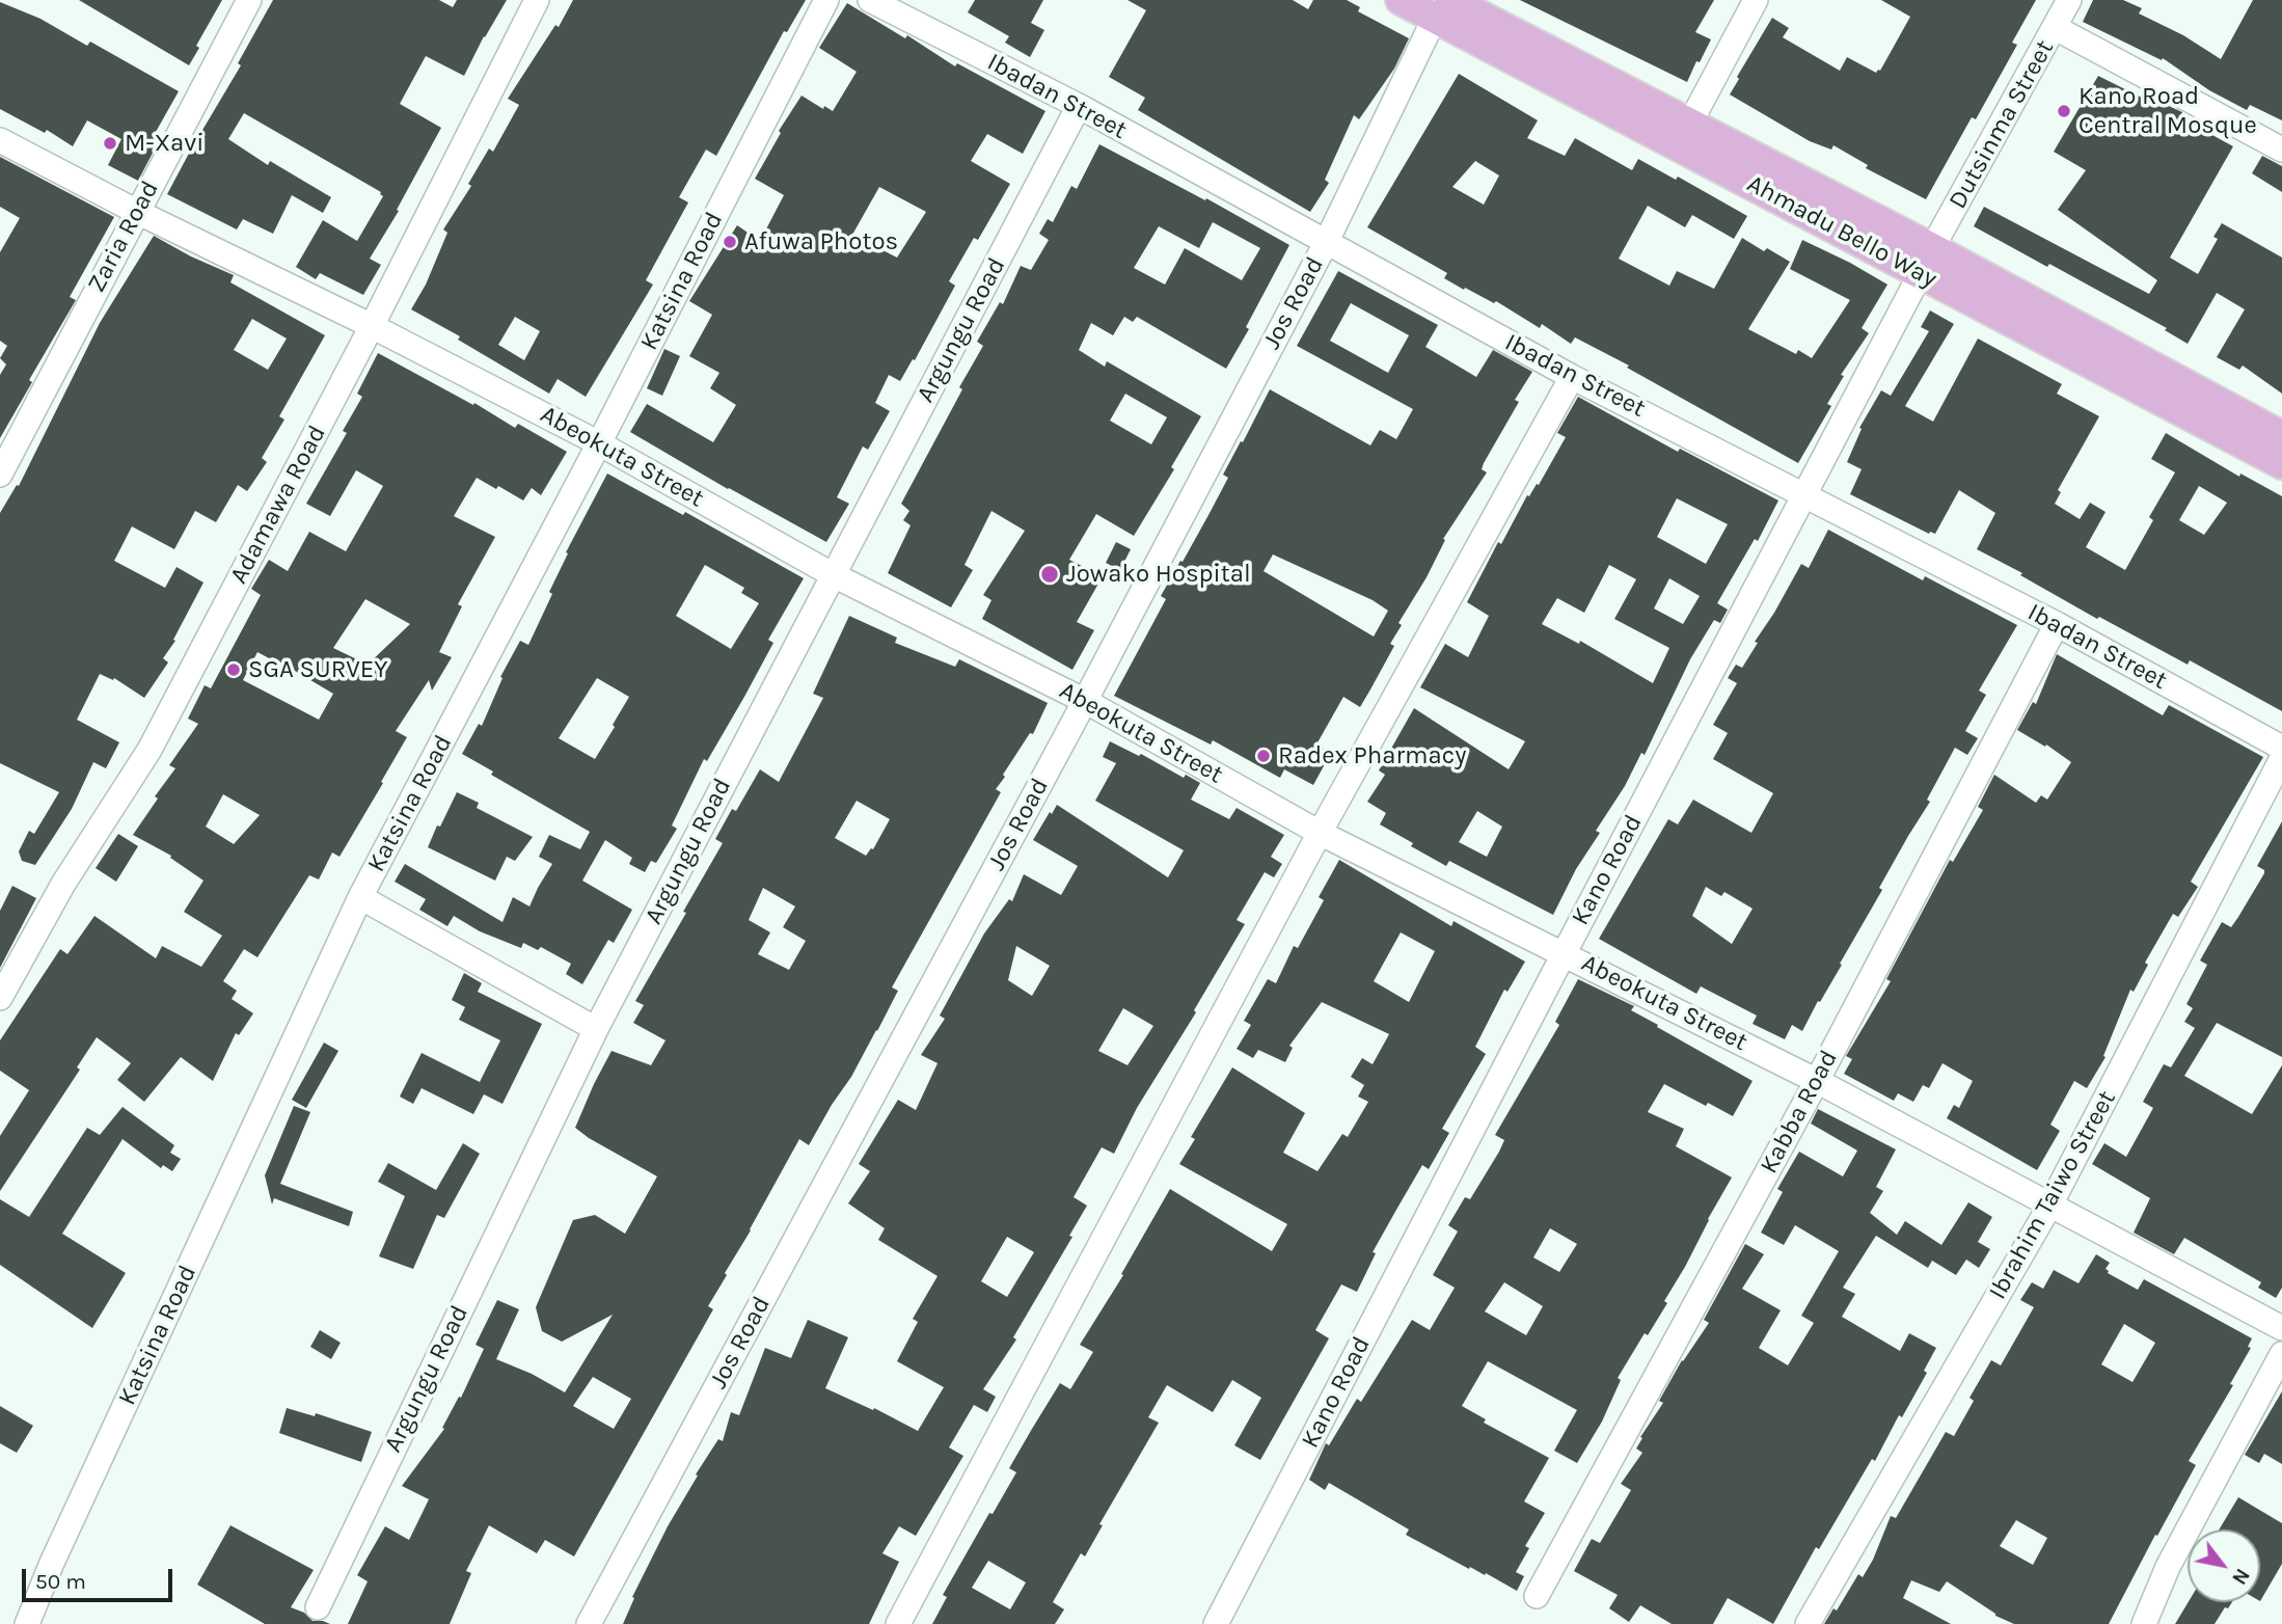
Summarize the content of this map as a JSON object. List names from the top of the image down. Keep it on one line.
{"streets":{"main road":["Ahmadu Bello Way"],"street":["Ibadan Street","Dutsinma Street","Zaria Road","Katsina Road","Jos Road","Argungu Road","Abeokuta Street","Adamawa Road","Kano Road","Kabba Road","Ibrahim Taiwo Street"]},"crossings":[["Ibadan Street","Jos Road"],["Ibadan Street","Argungu Road"],["Ibadan Street","Kano Road"],["Ibadan Street","Kabba Road"],["Dutsinma Street","Ahmadu Bello Way"],["Dutsinma Street","Kano Road"],["Ahmadu Bello Way","Jos Road"],["Ahmadu Bello Way","Kano Road"],["Zaria Road","Abeokuta Street"],["Katsina Road","Abeokuta Street"],["Jos Road","Abeokuta Street"],["Argungu Road","Abeokuta Street"],["Abeokuta Street","Adamawa Road"],["Abeokuta Street","Kano Road"],["Abeokuta Street","Kabba Road"],["Abeokuta Street","Ibrahim Taiwo Street"]],"places":["Kano Road Central Mosque","M-Xavi","Afuwa Photos","Jowako Hospital","SGA SURVEY","Radex Pharmacy"],"scale_bar":"50 m","north":"bottom right"}
